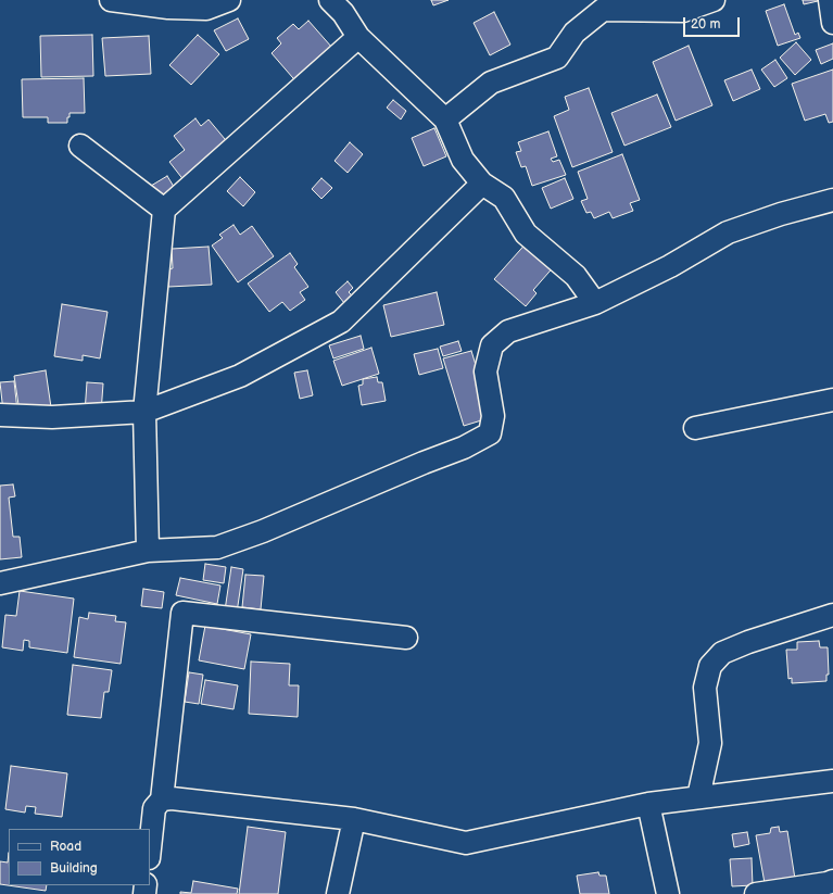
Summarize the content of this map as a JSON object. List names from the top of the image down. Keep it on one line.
{"legend":["Road","Building"],"scale_bar":"20 m"}
